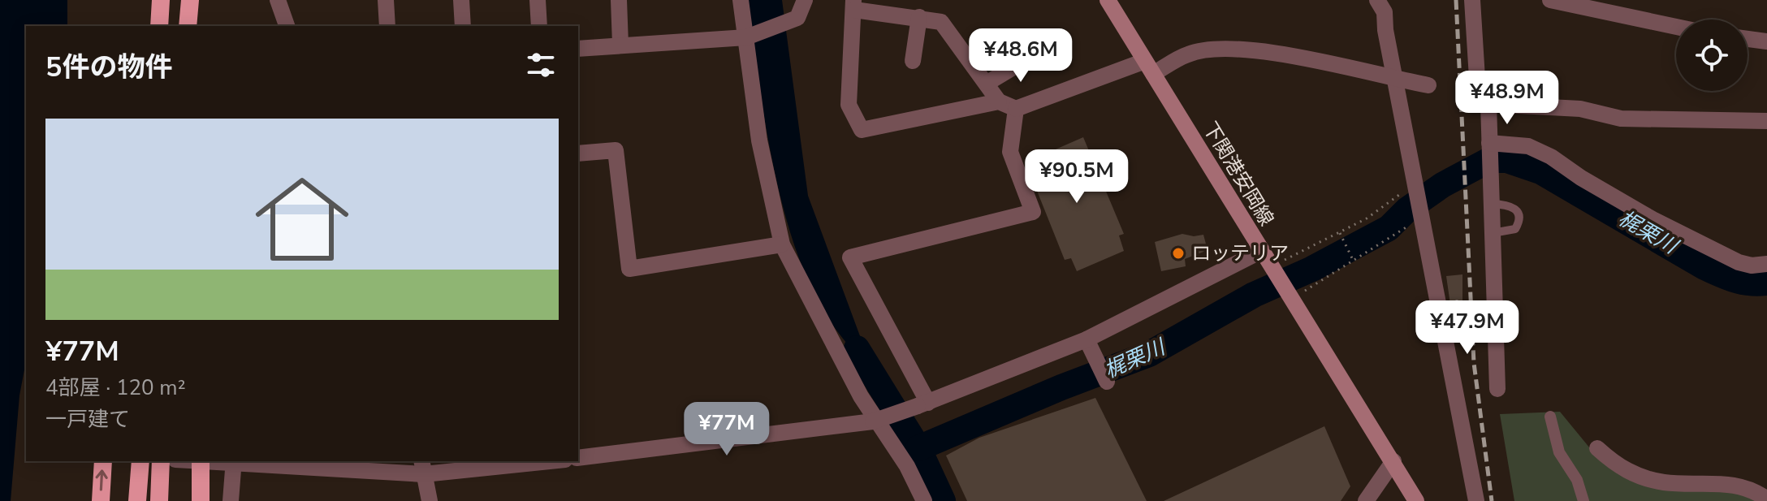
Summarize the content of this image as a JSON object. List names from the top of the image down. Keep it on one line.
{"streets":{"main road":["下関港安岡線"]},"water":["梶栗川"],"places":["ロッテリア"],"page":{"heading":"5件の物件","price":["¥48.6M","¥48.9M","¥90.5M","¥47.9M","¥77M"],"list":[{"name":"¥77M","note":"4部屋 · 120 m² · 一戸建て"}]}}
